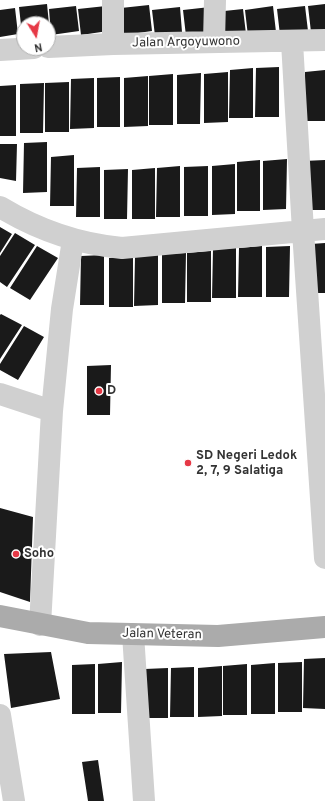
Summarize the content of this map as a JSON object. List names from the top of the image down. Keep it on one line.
{"streets":{"main road":["Jalan Veteran"],"street":["Jalan Argoyuwono"]},"places":["D","SD Negeri Ledok 2, 7, 9 Salatiga","Soho"],"north":"bottom"}
